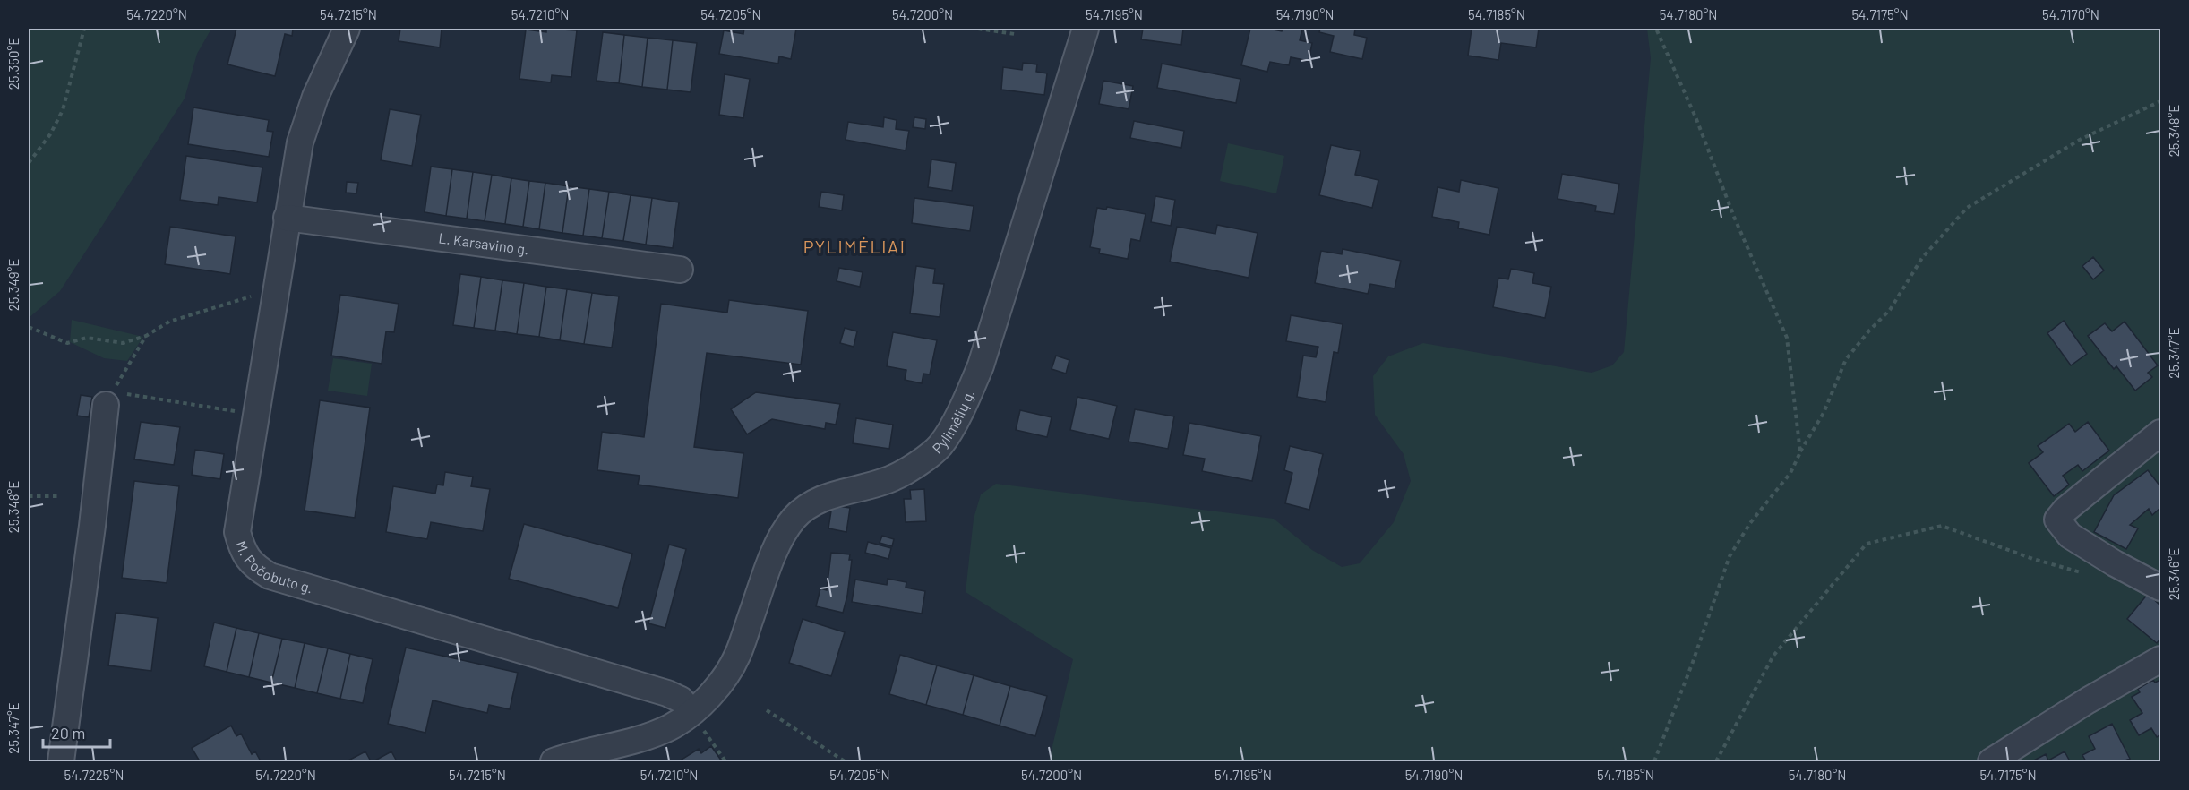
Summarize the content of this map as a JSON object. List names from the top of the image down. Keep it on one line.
{"streets":{"street":["L. Karsavino g.","Pylimėlių g.","M. Počobuto g."]},"crossings":[["L. Karsavino g.","M. Počobuto g."],["Pylimėlių g.","M. Počobuto g."]],"districts":["PYLIMĖLIAI"],"scale_bar":"20 m","coordinates":["54.7220°N","54.7215°N","54.7210°N","54.7205°N","54.7200°N","54.7195°N","54.7190°N","54.7185°N","54.7180°N","54.7175°N","54.7170°N","25.350°E","25.348°E","25.349°E","25.347°E","25.346°E","54.7225°N"]}
